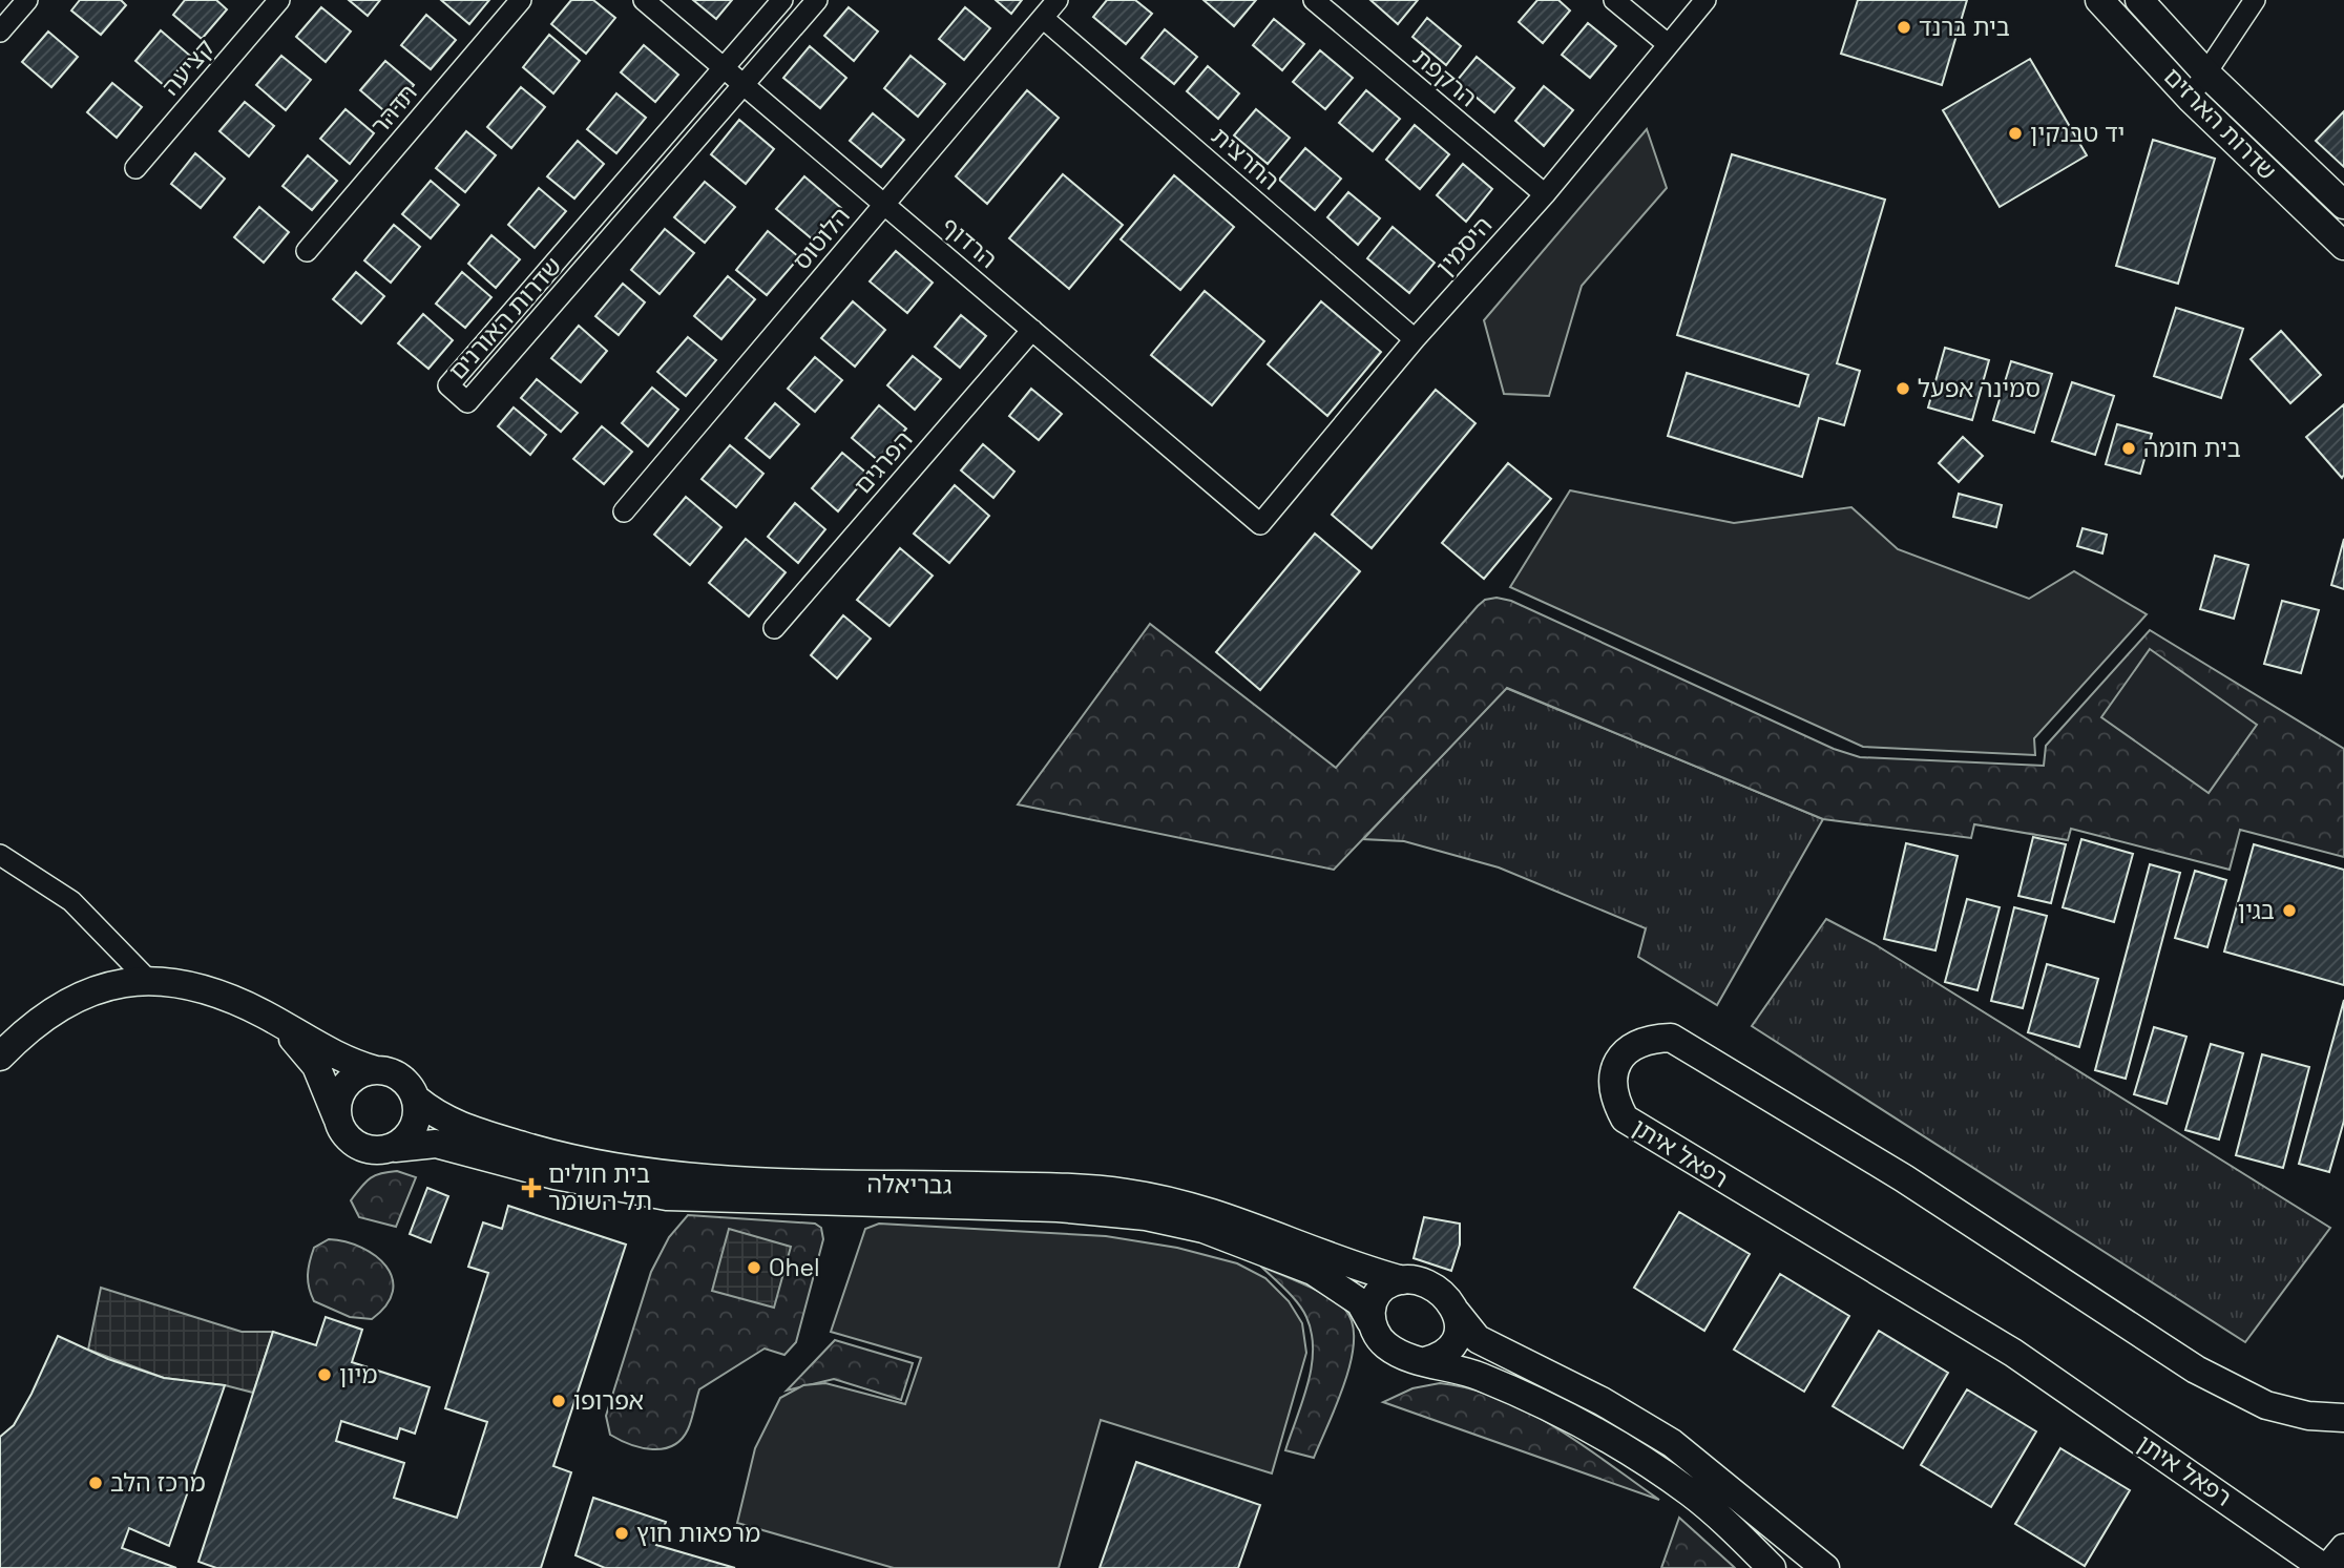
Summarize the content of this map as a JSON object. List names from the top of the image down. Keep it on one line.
{"streets":{"street":["קציעה","הרקפת","תדהר","שדרות הארזים","החרצית","הלוטוס","הרדוף","היסמין","שדרות האורנים","הפרגים","רפאל איתן","גבריאלה"]},"crossings":[["הרקפת","היסמין"],["החרצית","הלוטוס"],["החרצית","היסמין"],["הלוטוס","הרדוף"],["הרדוף","היסמין"],["הרדוף","שדרות האורנים"],["הרדוף","הפרגים"]],"places":{"other":["בית ברנד","יד טבנקין","סמינר אפעל","בית חומה","בגין","Ohel","מיון","אפרופו","מרכז הלב","מרפאות חוץ"],"health":["בית חולים תל השומר"]}}
